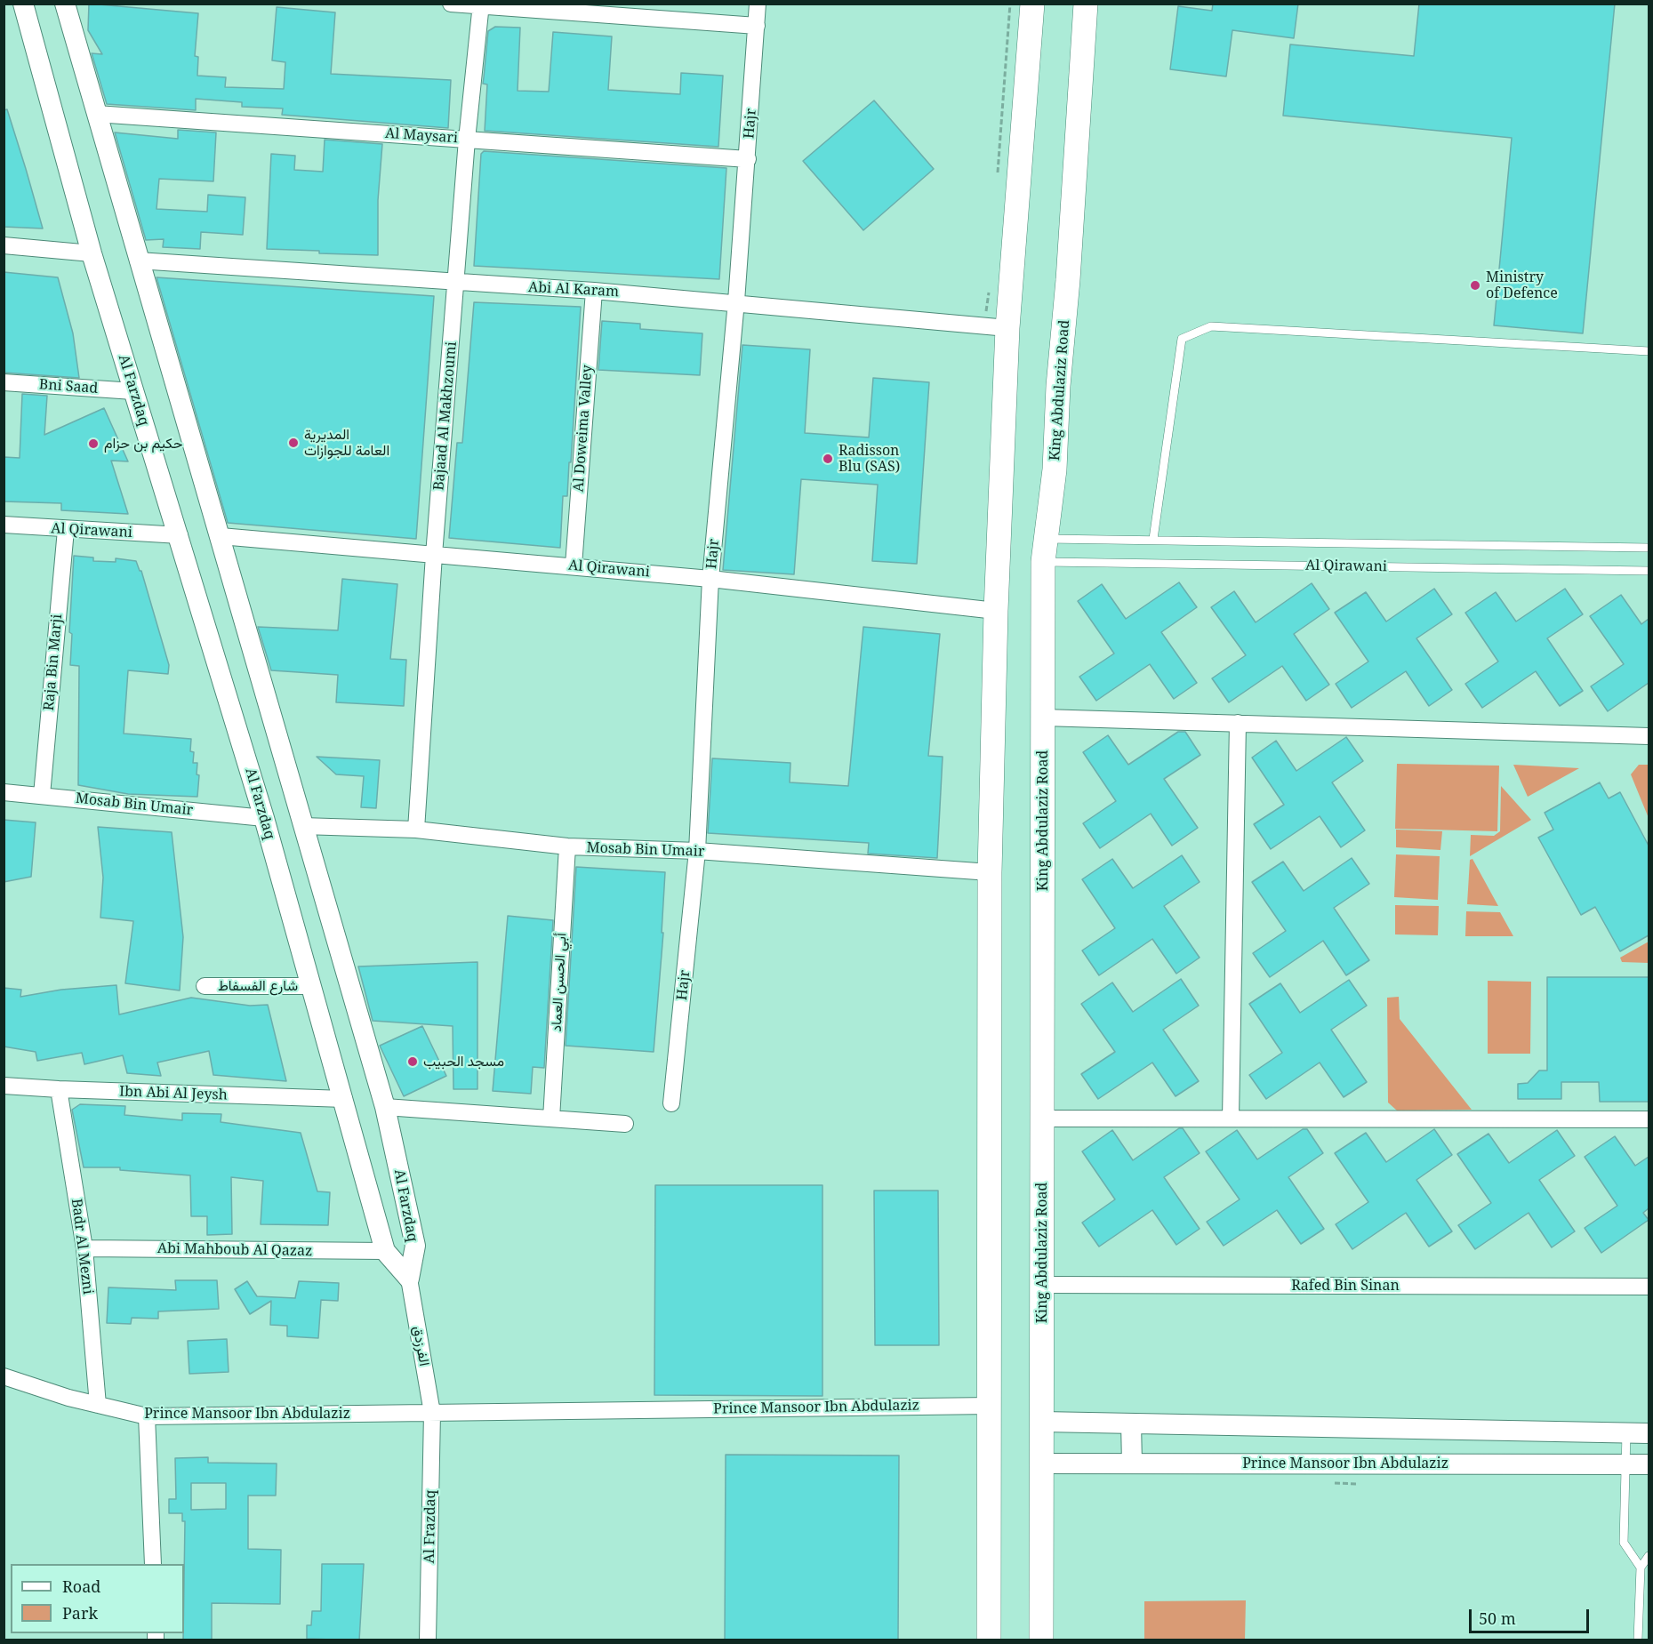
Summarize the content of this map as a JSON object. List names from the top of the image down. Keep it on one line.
{"streets":{"main road":["King Abdulaziz Road"],"street":["Hajr","Al Maysari","Abi Al Karam","Bni Saad","Al Farzdaq","Bajaad Al Makhzoumi","Al Doweima Valley","Al Qirawani","Raja Bin Marji","Mosab Bin Umair","أبي الحسن العماد","شارع الفسفاط","Ibn Abi Al Jeysh","Badr Al Mezni","Abi Mahboub Al Qazaz","Rafed Bin Sinan","الفرزدق","Prince Mansoor Ibn Abdulaziz","Al Frazdaq"]},"crossings":[["Hajr","Al Maysari"],["Hajr","Abi Al Karam"],["Hajr","Al Qirawani"],["Hajr","Mosab Bin Umair"],["Al Maysari","Al Farzdaq"],["Al Maysari","Bajaad Al Makhzoumi"],["Abi Al Karam","Al Farzdaq"],["Abi Al Karam","Bajaad Al Makhzoumi"],["Abi Al Karam","Al Doweima Valley"],["Bni Saad","Al Farzdaq"],["Al Farzdaq","Al Qirawani"],["Al Farzdaq","Mosab Bin Umair"],["Al Farzdaq","شارع الفسفاط"],["Al Farzdaq","Ibn Abi Al Jeysh"],["Al Farzdaq","Abi Mahboub Al Qazaz"],["Al Farzdaq","الفرزدق"],["King Abdulaziz Road","Al Qirawani"],["King Abdulaziz Road","Rafed Bin Sinan"],["King Abdulaziz Road","Prince Mansoor Ibn Abdulaziz"],["Bajaad Al Makhzoumi","Al Qirawani"],["Bajaad Al Makhzoumi","Mosab Bin Umair"],["Al Doweima Valley","Al Qirawani"],["Al Qirawani","Raja Bin Marji"],["Raja Bin Marji","Mosab Bin Umair"],["Mosab Bin Umair","أبي الحسن العماد"],["Ibn Abi Al Jeysh","Badr Al Mezni"],["Badr Al Mezni","Abi Mahboub Al Qazaz"],["Badr Al Mezni","Prince Mansoor Ibn Abdulaziz"],["الفرزدق","Prince Mansoor Ibn Abdulaziz"],["الفرزدق","Al Frazdaq"],["Prince Mansoor Ibn Abdulaziz","Al Frazdaq"]],"places":["Ministry of Defence","المديرية العامة للجوازات","حكيم بن حزام","Radisson Blu (SAS)","مسجد الحبيب"],"legend":["Road","Park"],"scale_bar":"50 m"}
